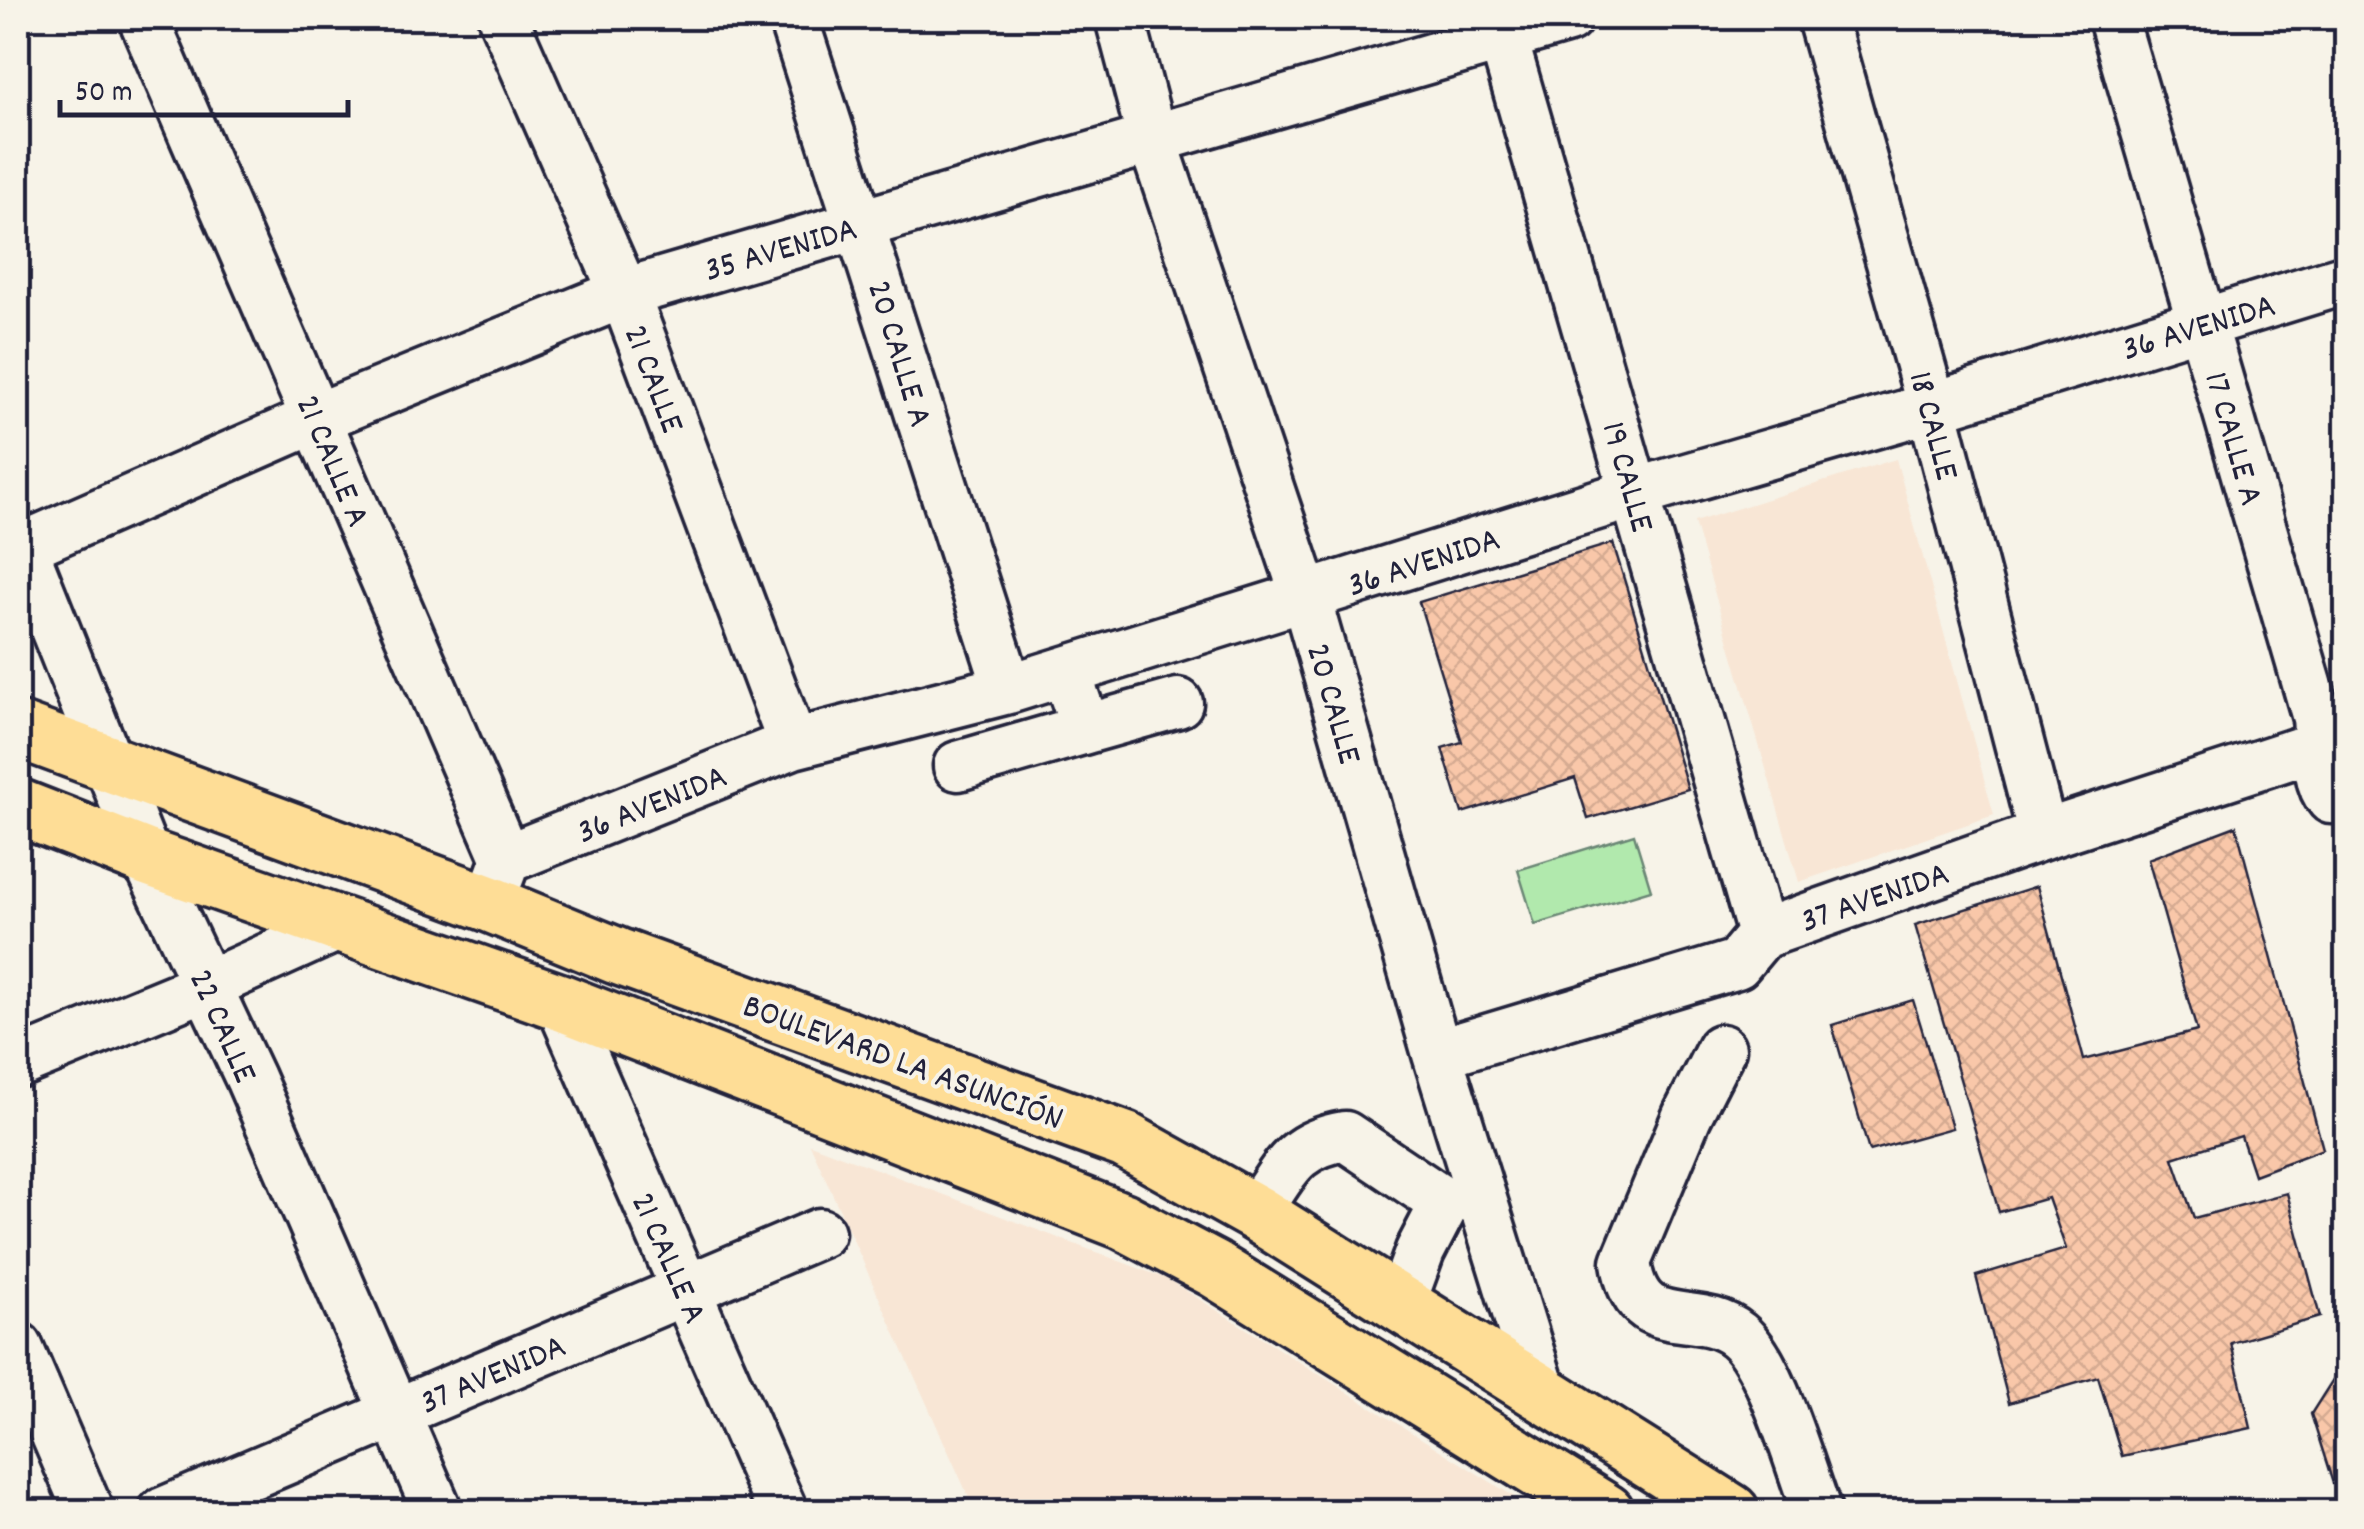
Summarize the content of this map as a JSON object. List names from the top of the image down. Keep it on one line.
{"streets":{"main road":["BOULEVARD LA ASUNCIÓN"],"street":["35 AVENIDA","36 AVENIDA","20 CALLE A","21 CALLE","18 CALLE","17 CALLE A","21 CALLE A","19 CALLE","20 CALLE","37 AVENIDA","22 CALLE"]},"crossings":[["35 AVENIDA","20 CALLE A"],["35 AVENIDA","21 CALLE"],["35 AVENIDA","21 CALLE A"],["35 AVENIDA","19 CALLE"],["35 AVENIDA","20 CALLE"],["35 AVENIDA","22 CALLE"],["36 AVENIDA","20 CALLE A"],["36 AVENIDA","21 CALLE"],["36 AVENIDA","18 CALLE"],["36 AVENIDA","17 CALLE A"],["36 AVENIDA","21 CALLE A"],["36 AVENIDA","19 CALLE"],["36 AVENIDA","20 CALLE"],["36 AVENIDA","BOULEVARD LA ASUNCIÓN"],["18 CALLE","37 AVENIDA"],["17 CALLE A","37 AVENIDA"],["21 CALLE A","37 AVENIDA"],["21 CALLE A","BOULEVARD LA ASUNCIÓN"],["19 CALLE","37 AVENIDA"],["20 CALLE","37 AVENIDA"],["20 CALLE","BOULEVARD LA ASUNCIÓN"],["37 AVENIDA","22 CALLE"],["22 CALLE","BOULEVARD LA ASUNCIÓN"]],"scale_bar":"50 m"}
